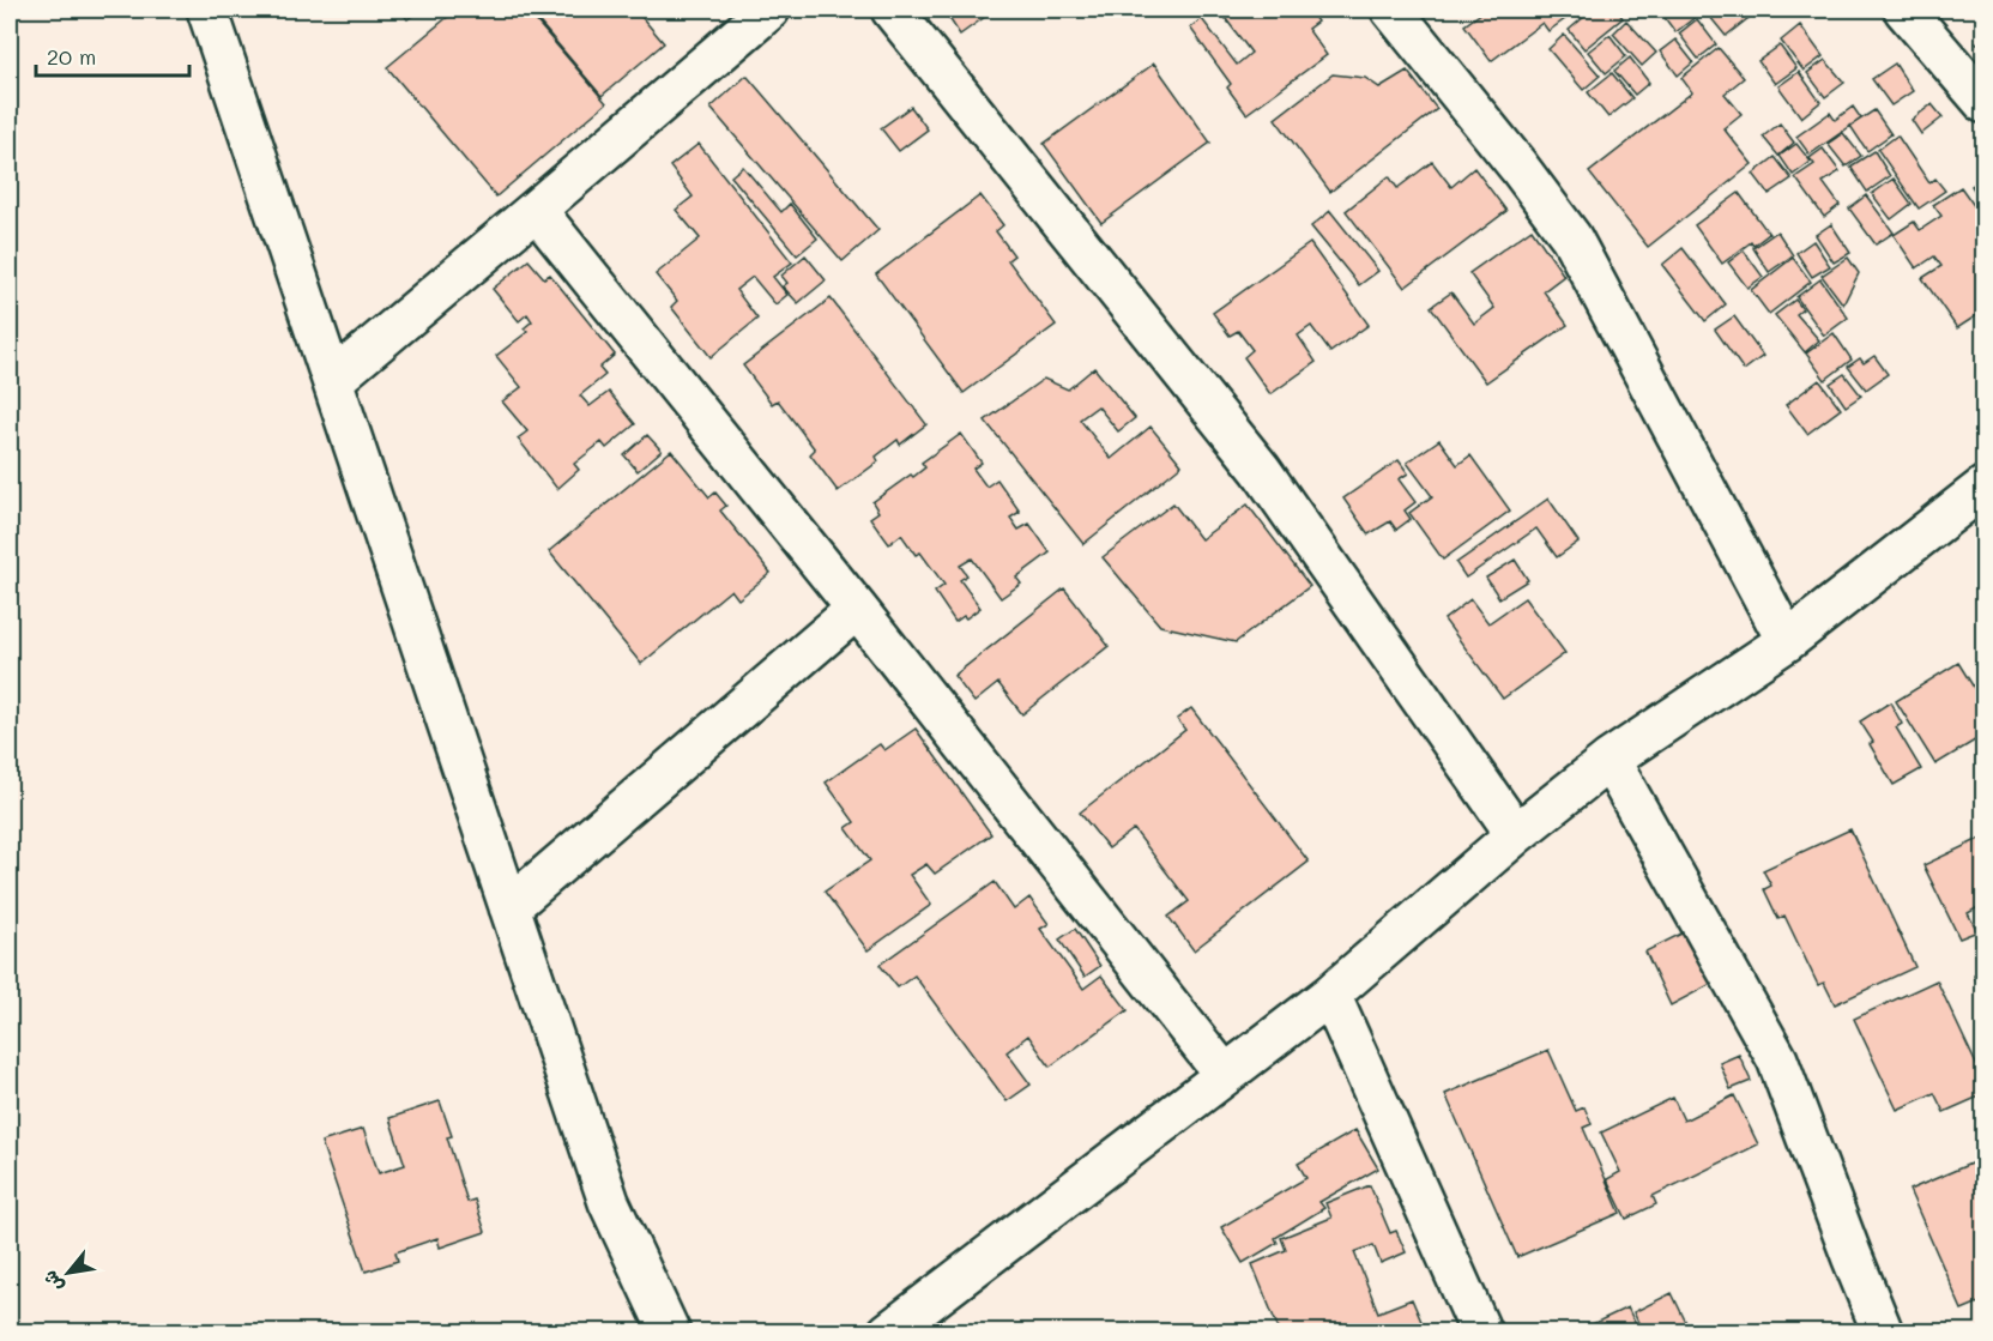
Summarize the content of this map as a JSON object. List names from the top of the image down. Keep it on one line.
{"scale_bar":"20 m","north":"bottom left"}
